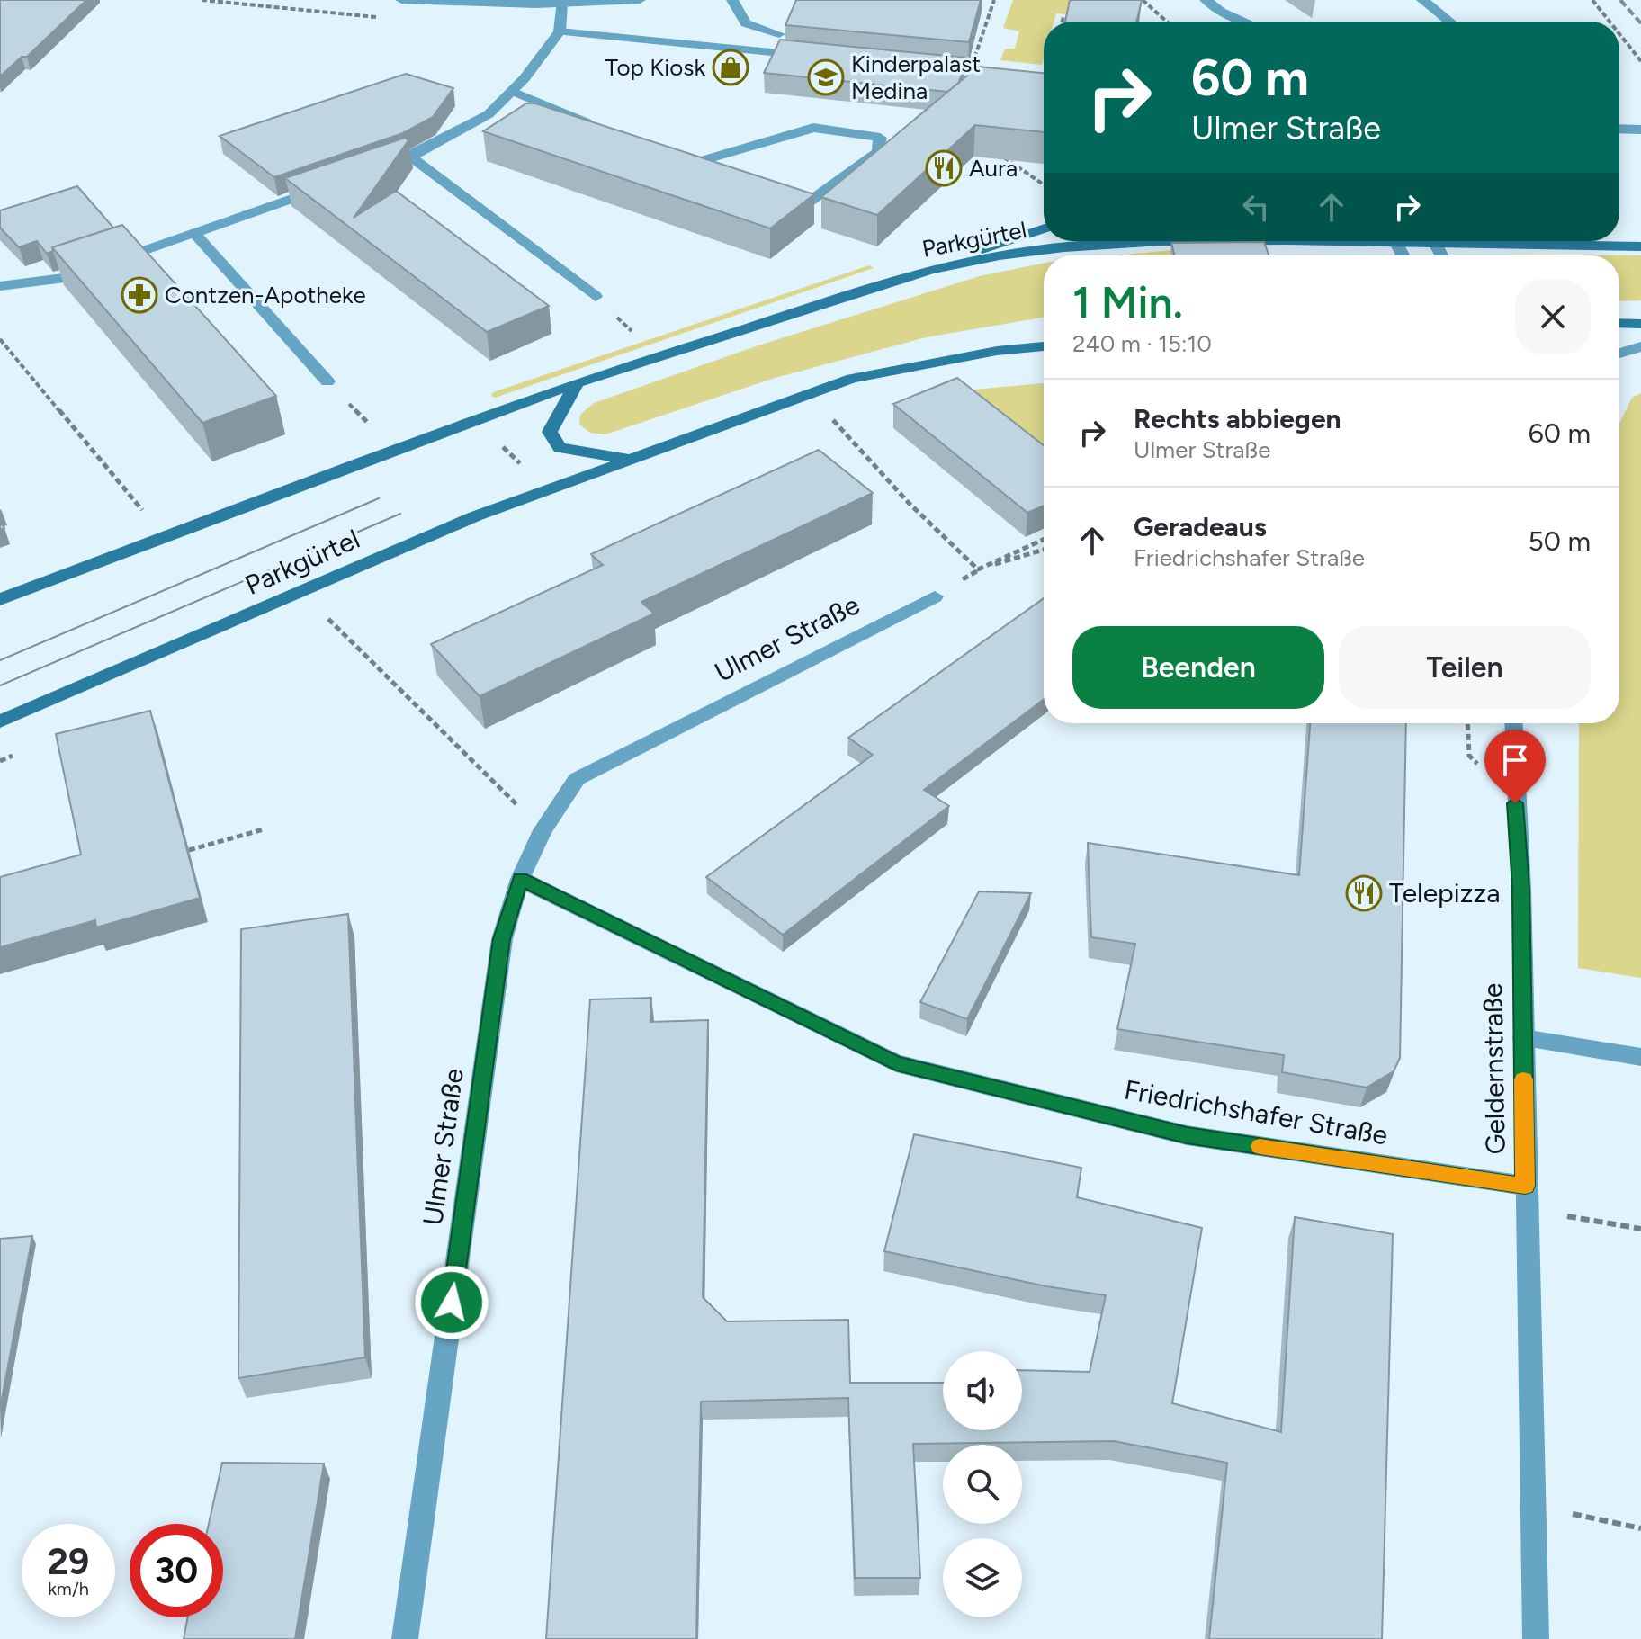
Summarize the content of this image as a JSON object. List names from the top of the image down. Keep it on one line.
{"streets":{"main road":["Parkgürtel"],"street":["Ulmer Straße","Geldernstraße","Friedrichshafer Straße"]},"crossings":[["Ulmer Straße","Friedrichshafer Straße"],["Geldernstraße","Friedrichshafer Straße"]],"places":{"shop":["Top Kiosk"],"school or university":["Kinderpalast Medina"],"restaurant":["Aura","Telepizza"],"pharmacy":["Contzen-Apotheke"]},"page":{"turn":["60 m","Ulmer Straße"],"heading":["1 Min.","240 m · 15:10"],"list":[{"name":"Rechts abbiegen","note":"Ulmer Straße","value":"60 m"},{"name":"Geradeaus","note":"Friedrichshafer Straße","value":"50 m"}],"buttons":["Beenden","Teilen"],"speed":"29 km/h","limit":"30"}}
